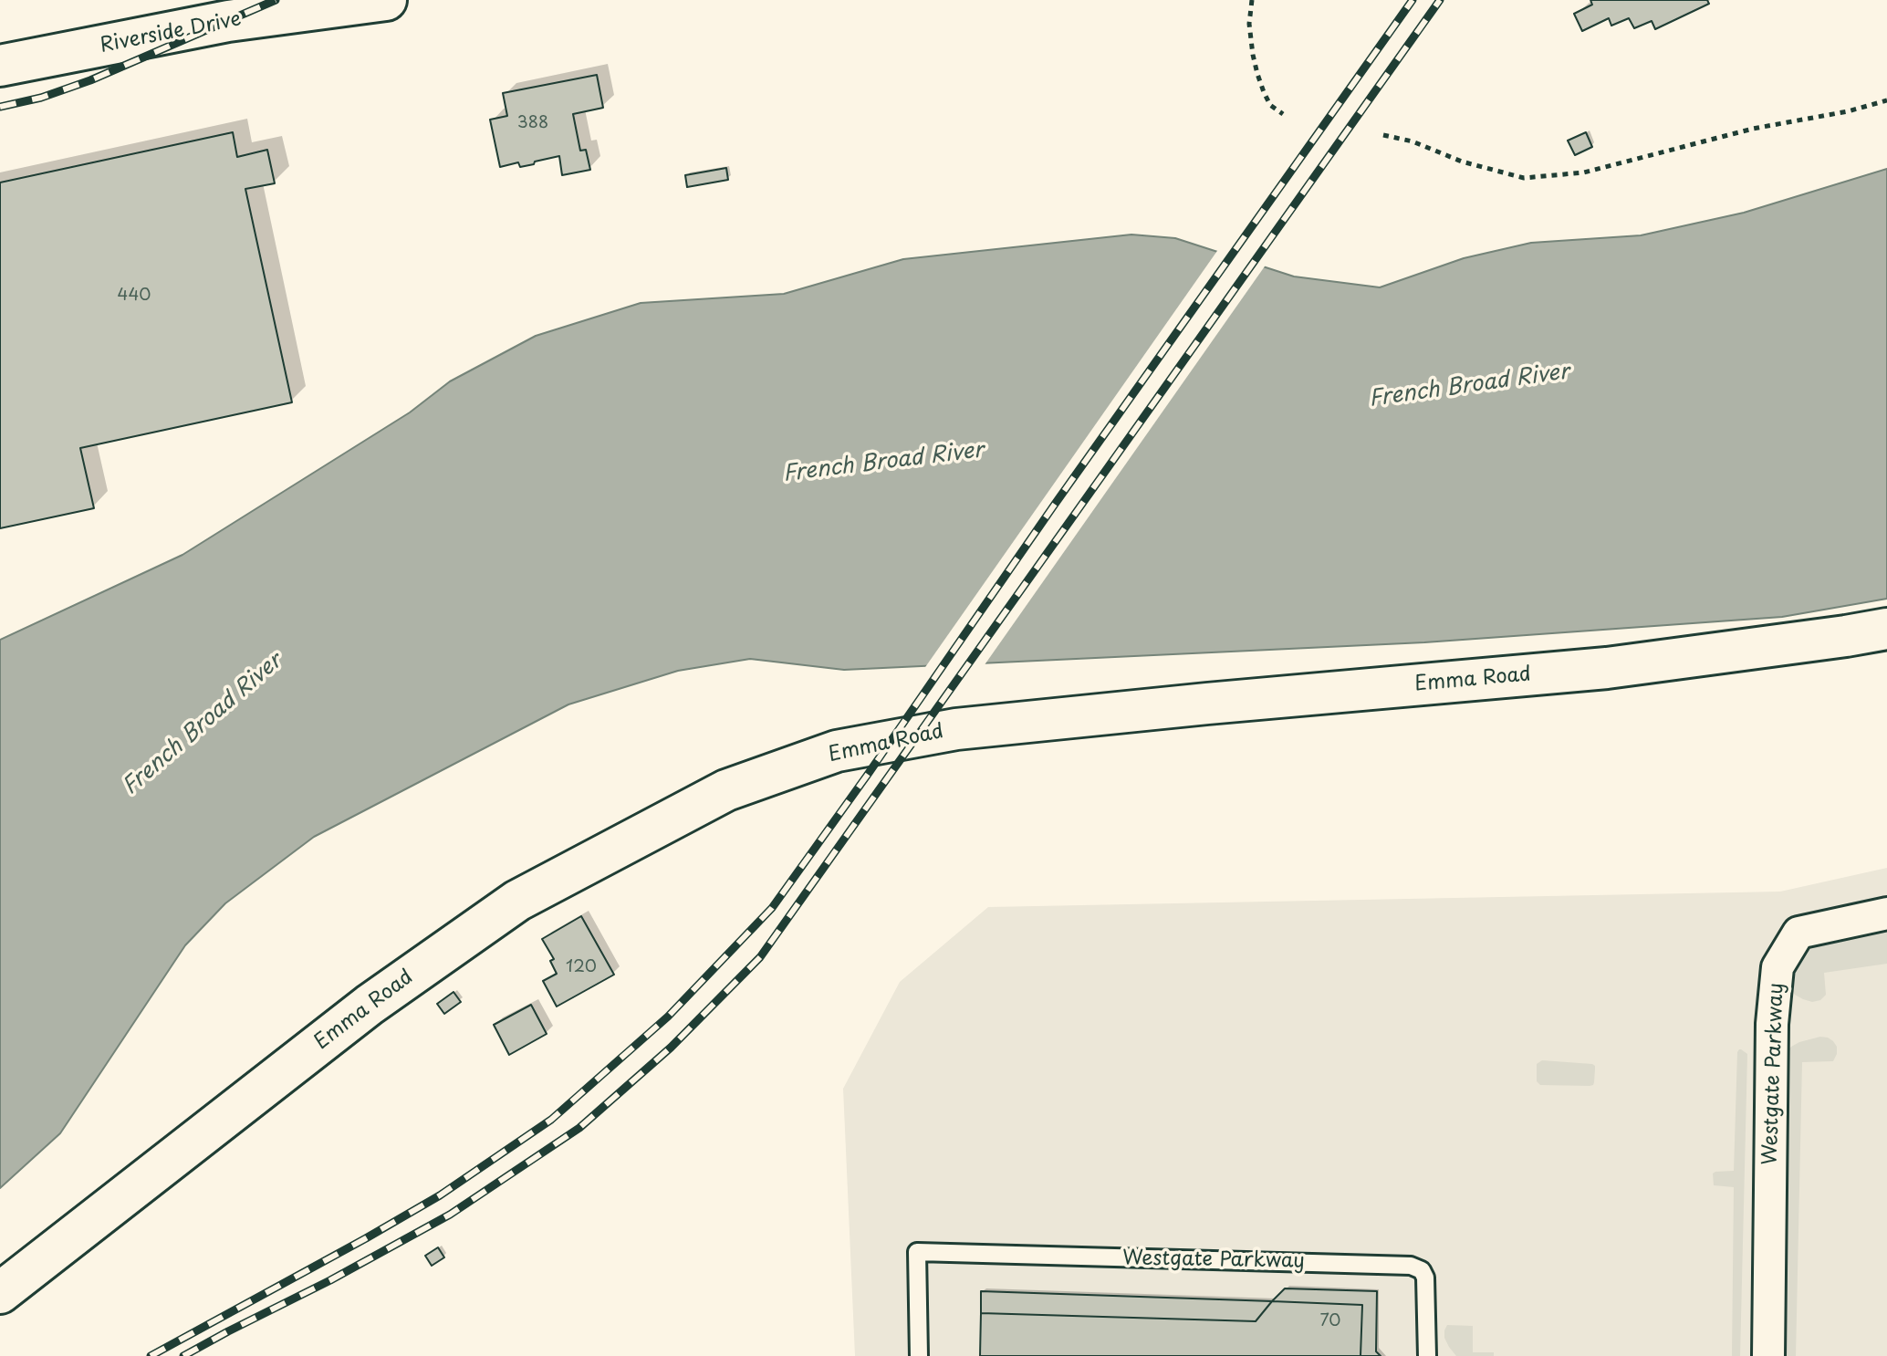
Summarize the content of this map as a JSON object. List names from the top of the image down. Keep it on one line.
{"streets":{"street":["Riverside Drive","Emma Road","Westgate Parkway"]},"water":["French Broad River"],"house_numbers":["388","440","120","70"]}
